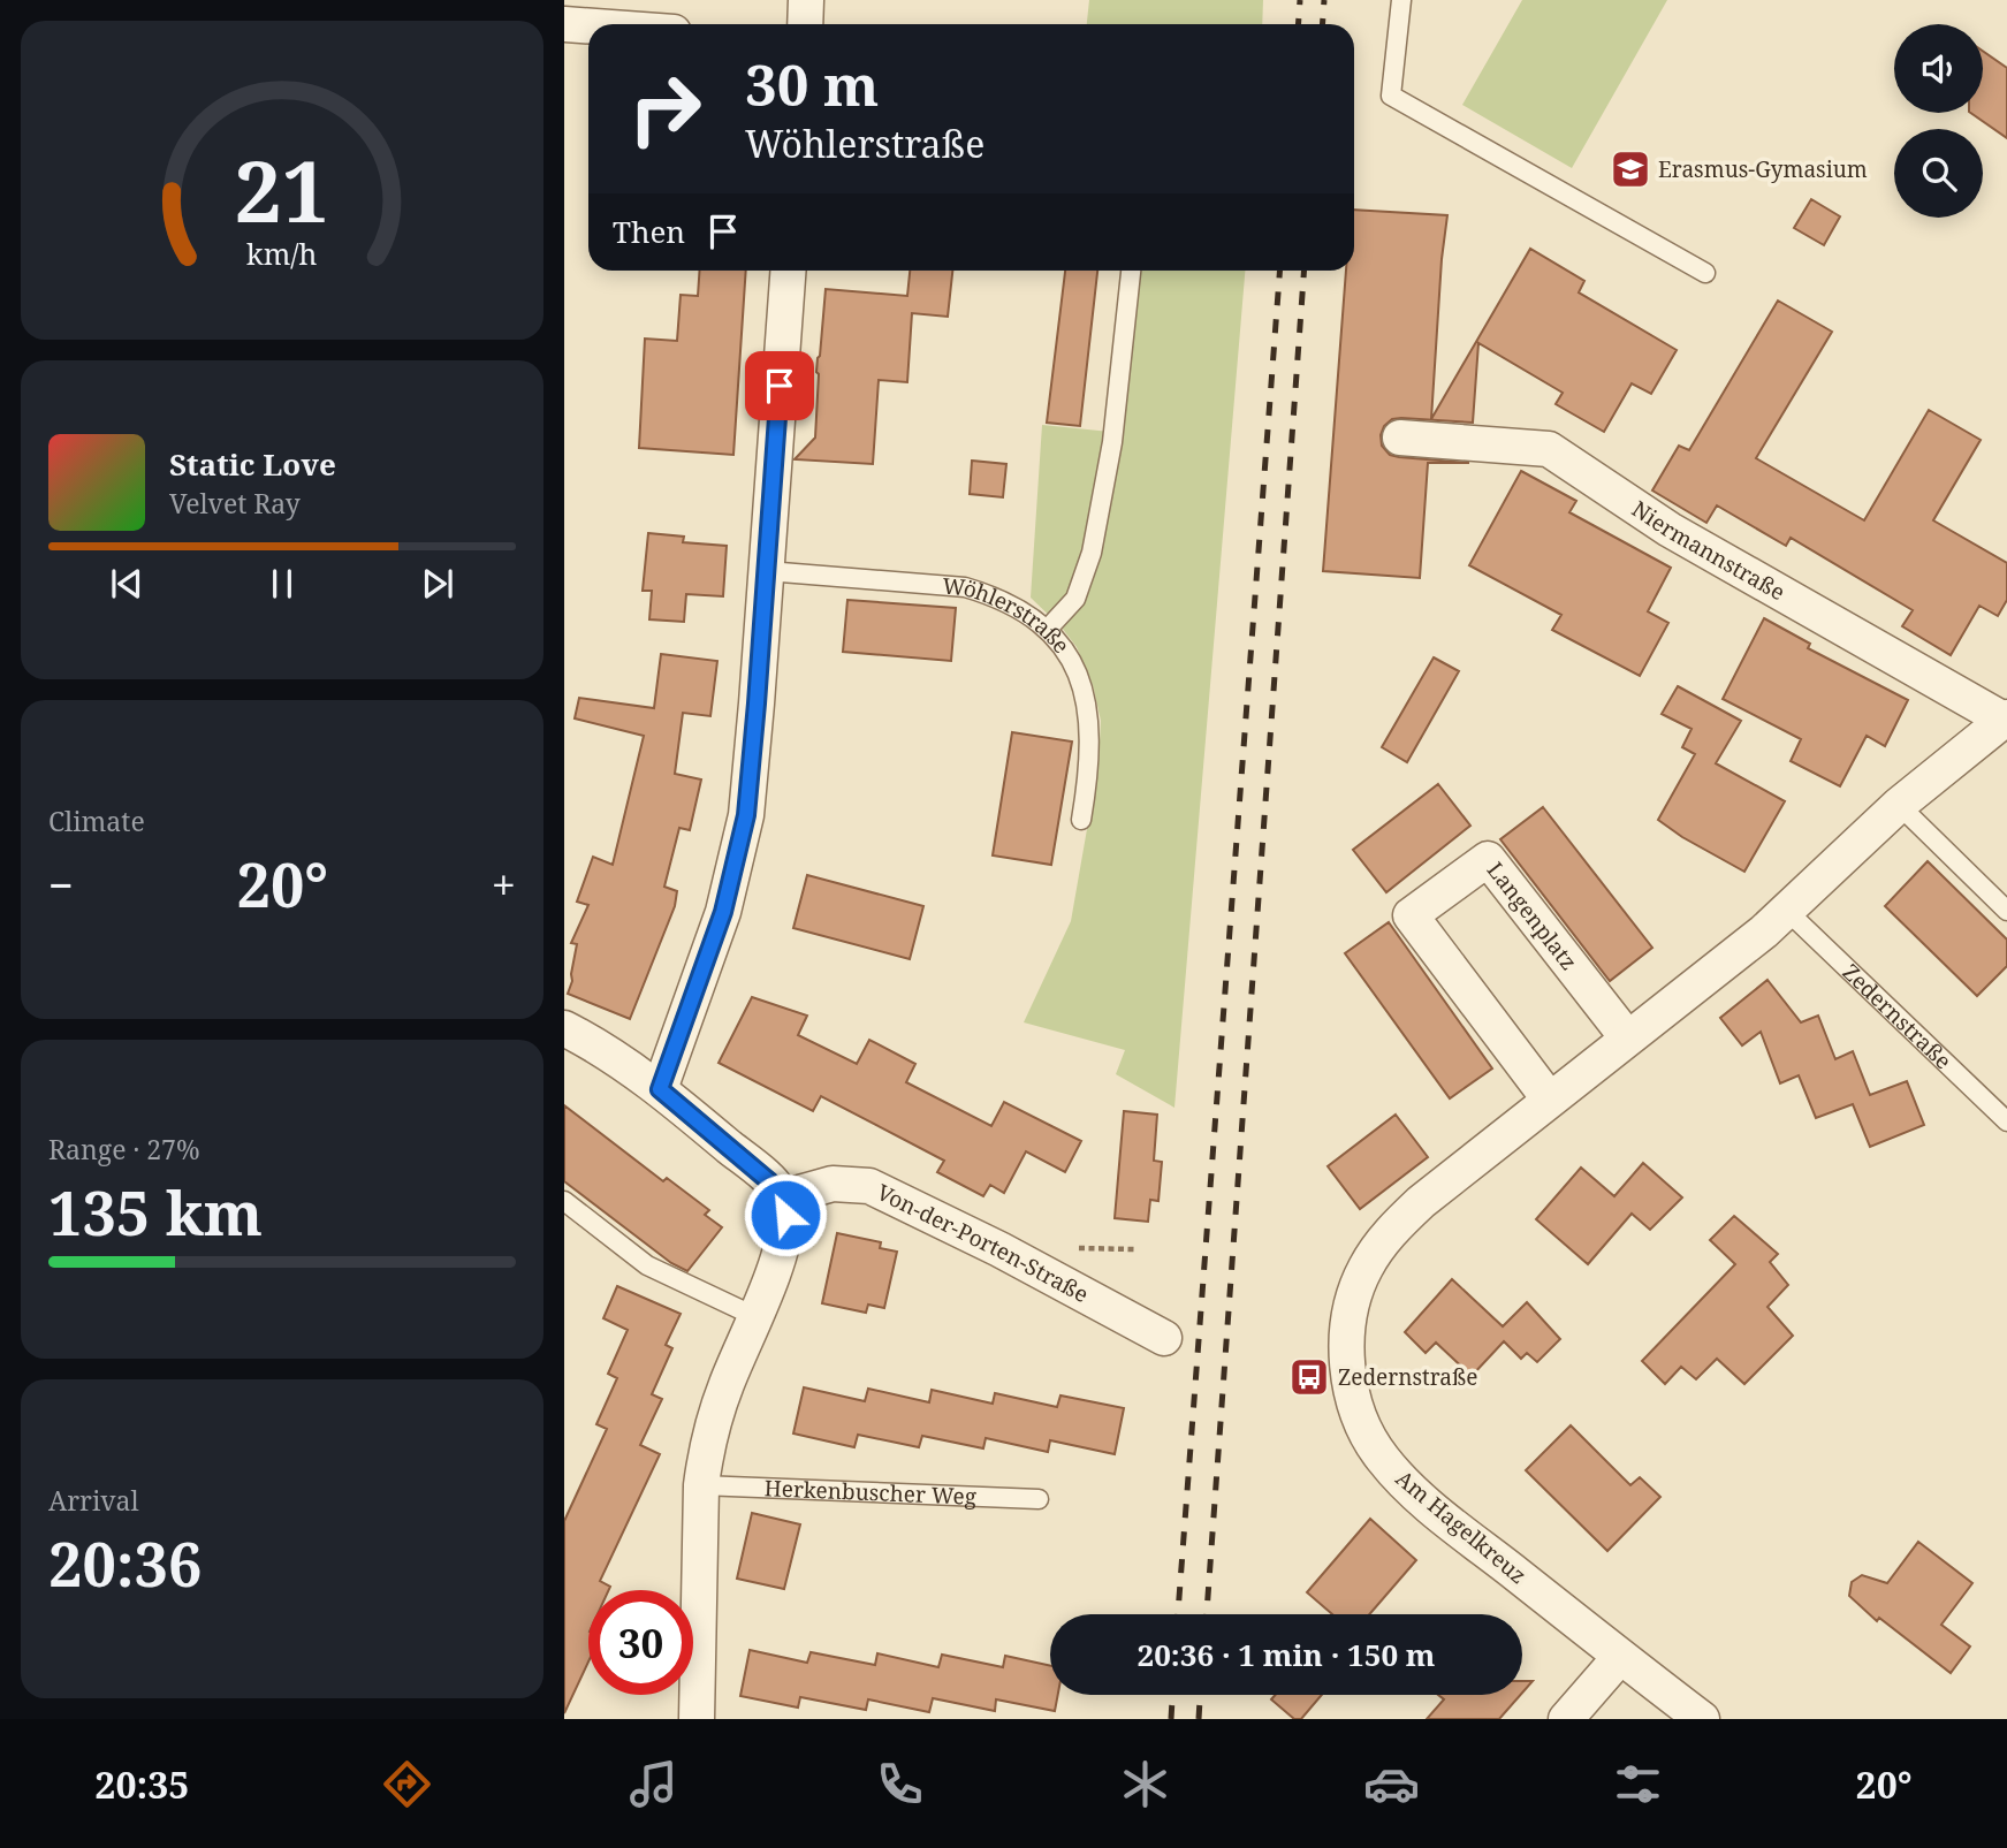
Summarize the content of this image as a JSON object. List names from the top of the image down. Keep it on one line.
{"streets":{"street":["Niermannstraße","Langenplatz","Von-der-Porten-Straße","Am Hagelkreuz"],"lane":["Wöhlerstraße","Zedernstraße","Herkenbuscher Weg"]},"crossings":[["Langenplatz","Am Hagelkreuz"]],"places":{"school or university":["Erasmus-Gymasium"],"bus stop":["Zedernstraße"]},"page":{"turn":["30 m","Wöhlerstraße"],"then":"Then","song":["Static Love","Velvet Ray"],"tile":["Climate",["Range · 27%","135 km"],["Arrival","20:36"]],"heat":["−","20°","+"],"limit":"30","trip":"20:36 · 1 min · 150 m","tabs":["20:35","20°"],"gauge":["21","km/h"]}}
